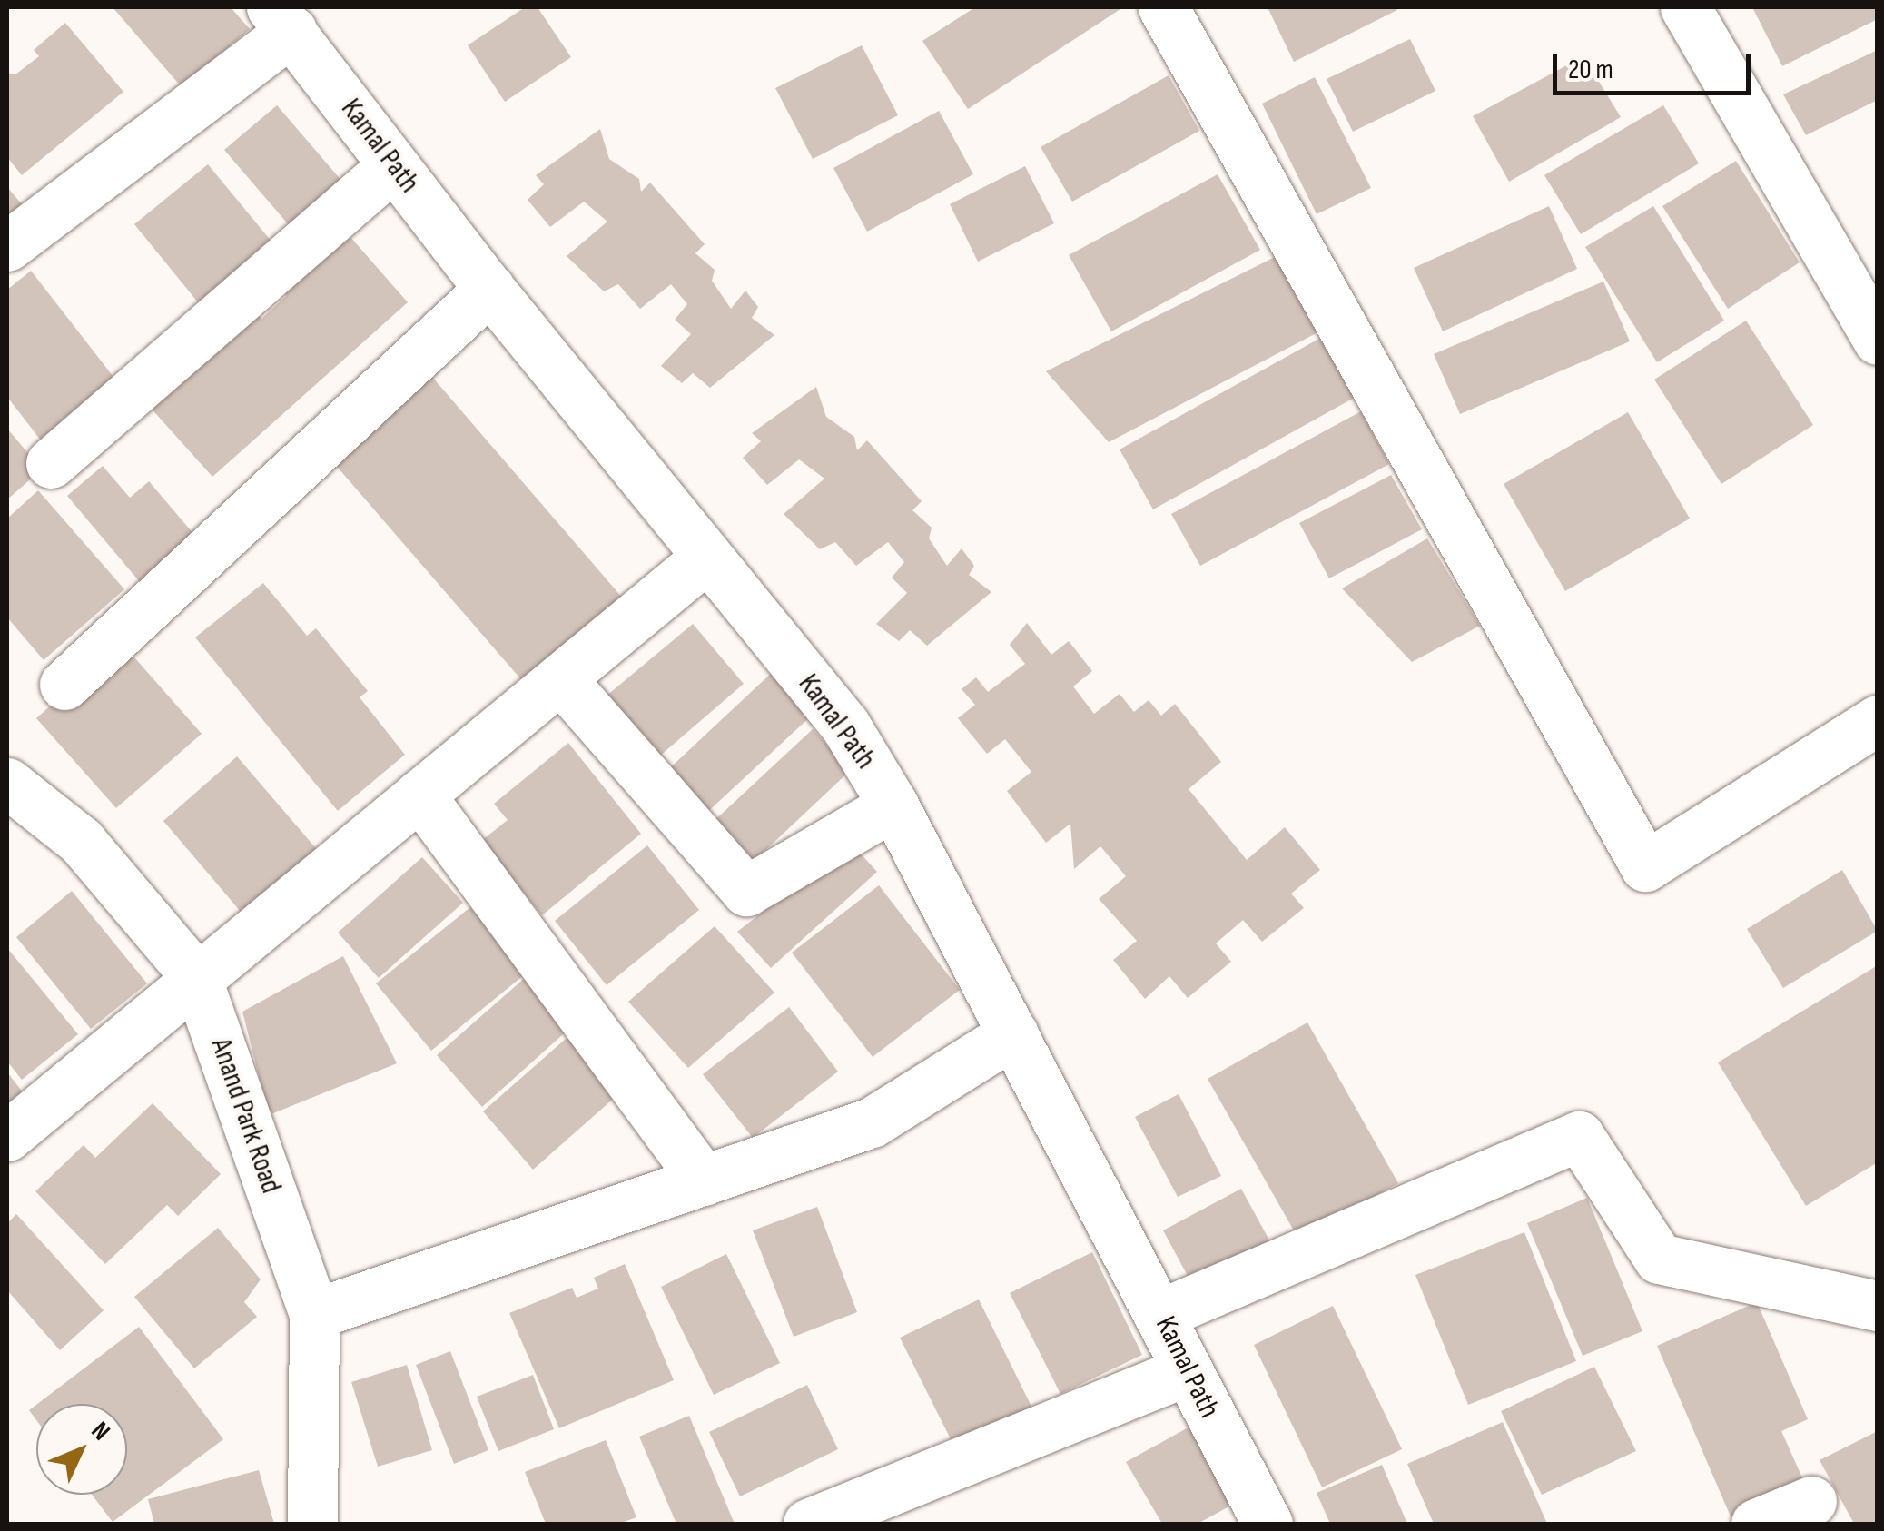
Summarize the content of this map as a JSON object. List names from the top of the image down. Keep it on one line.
{"streets":{"street":["Kamal Path","Anand Park Road"]},"scale_bar":"20 m","north":"top right"}
